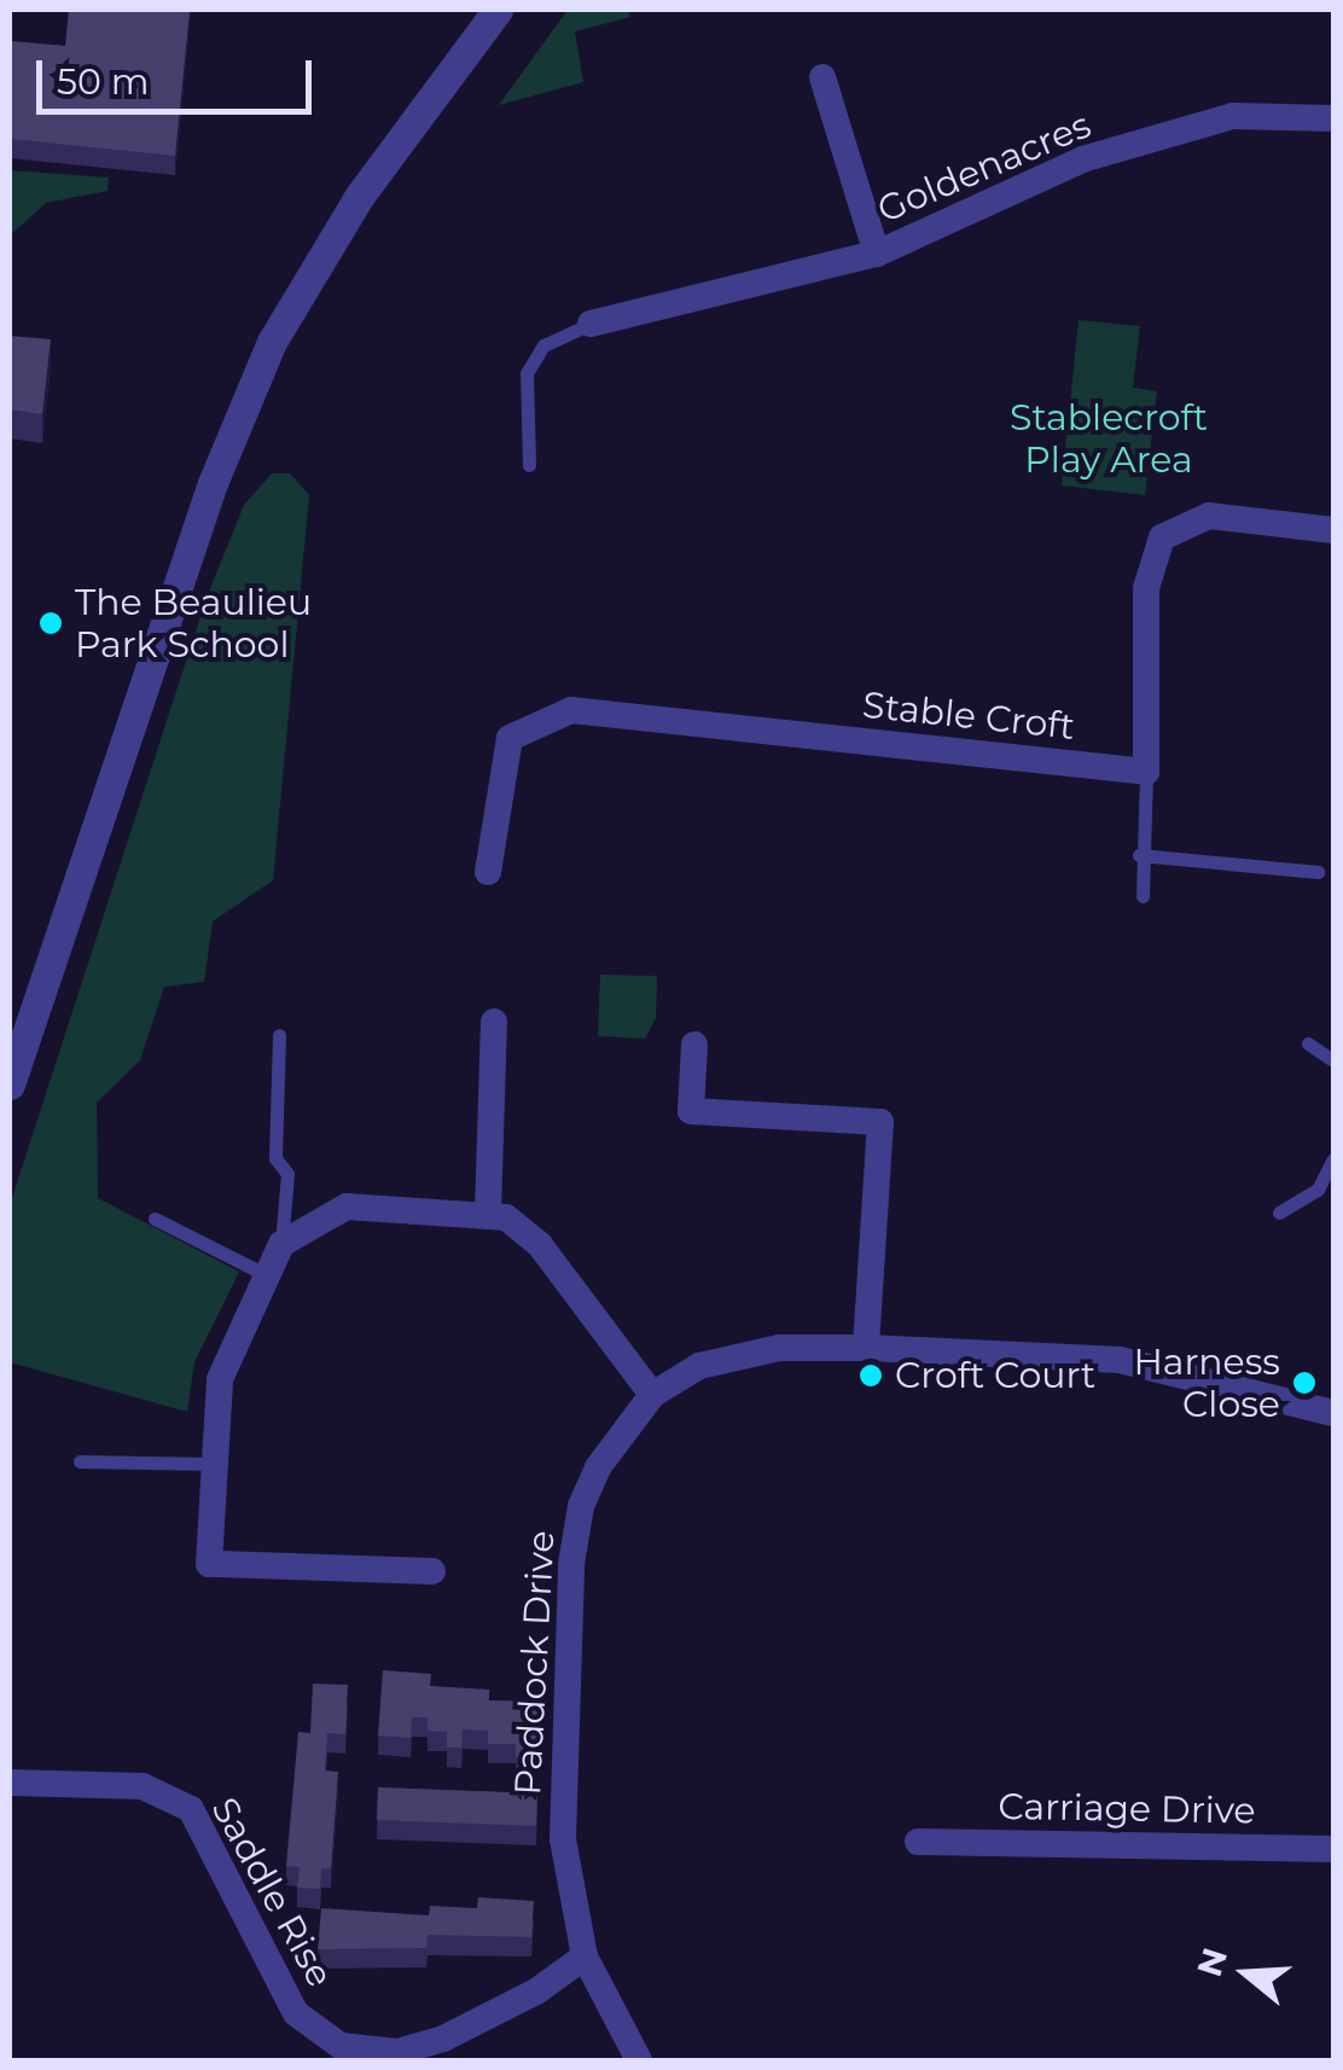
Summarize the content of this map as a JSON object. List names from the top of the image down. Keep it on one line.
{"streets":{"street":["Goldenacres","Stable Croft","Paddock Drive","Carriage Drive","Saddle Rise"]},"crossings":[["Paddock Drive","Saddle Rise"]],"parks":["Stablecroft Play Area"],"places":["The Beaulieu Park School","Croft Court","Harness Close"],"scale_bar":"50 m","north":"left"}
